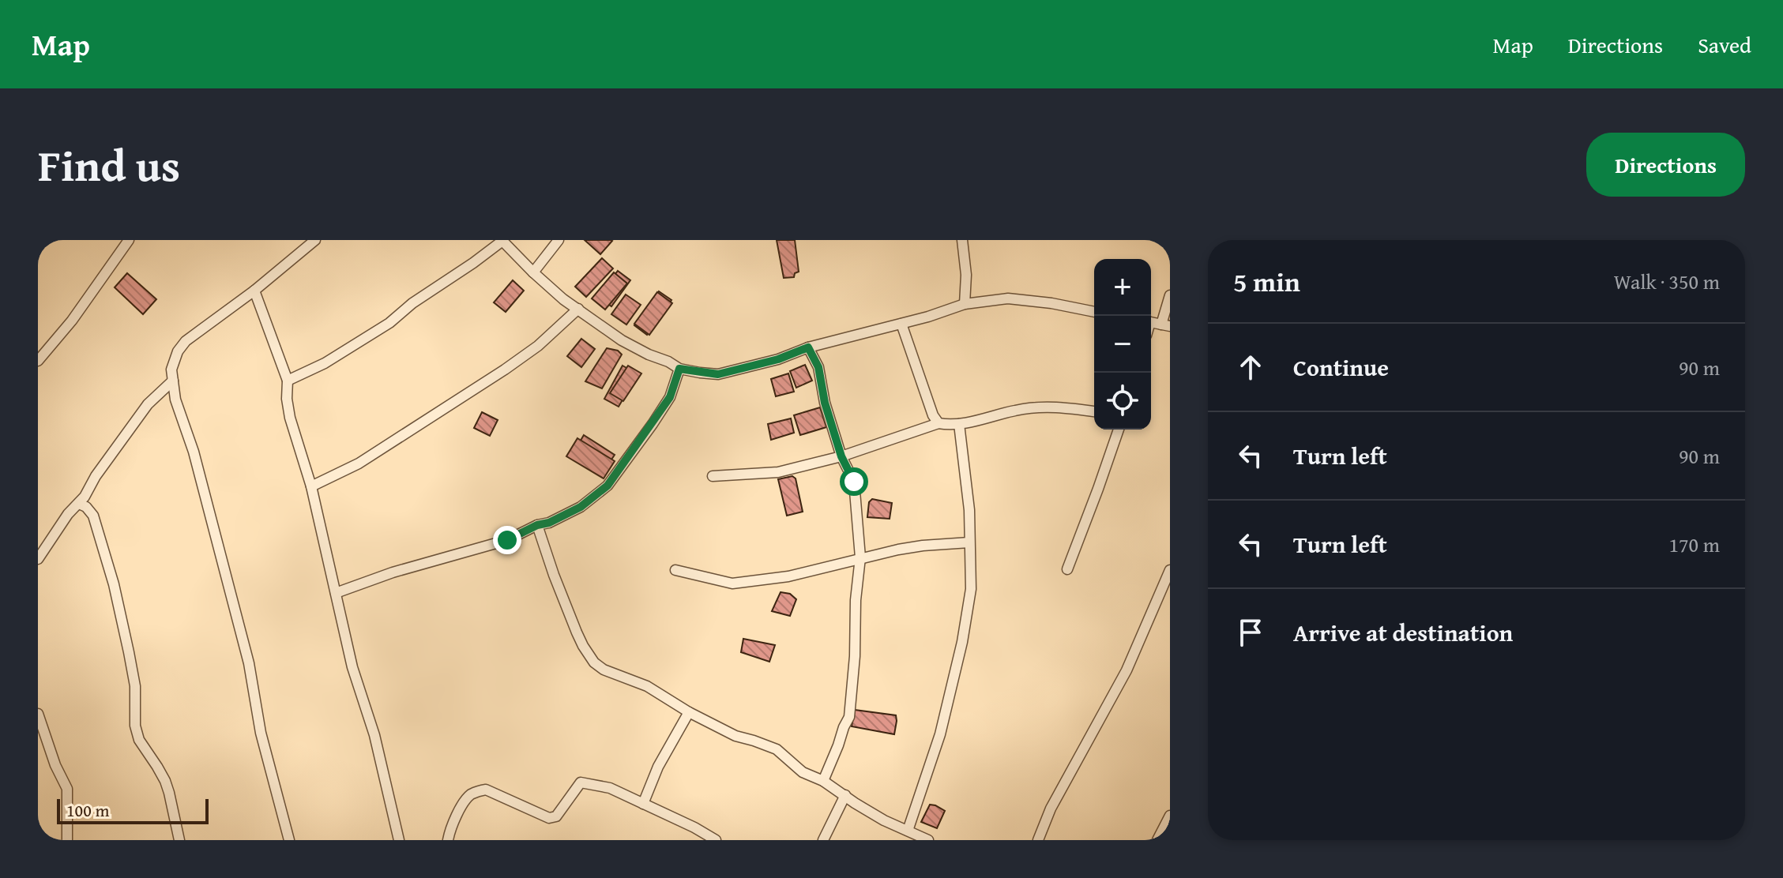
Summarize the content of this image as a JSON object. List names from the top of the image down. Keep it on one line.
{"scale_bar":"100 m","page":{"header":"Map","nav":["Map","Directions","Saved"],"title":"Find us","buttons":"Directions","heading":["5 min","Walk · 350 m"],"map_buttons":["+","−"],"list":[["Continue","90 m"],["Turn left","90 m"],["Turn left","170 m"],"Arrive at destination"],"scale":"100 m"}}
